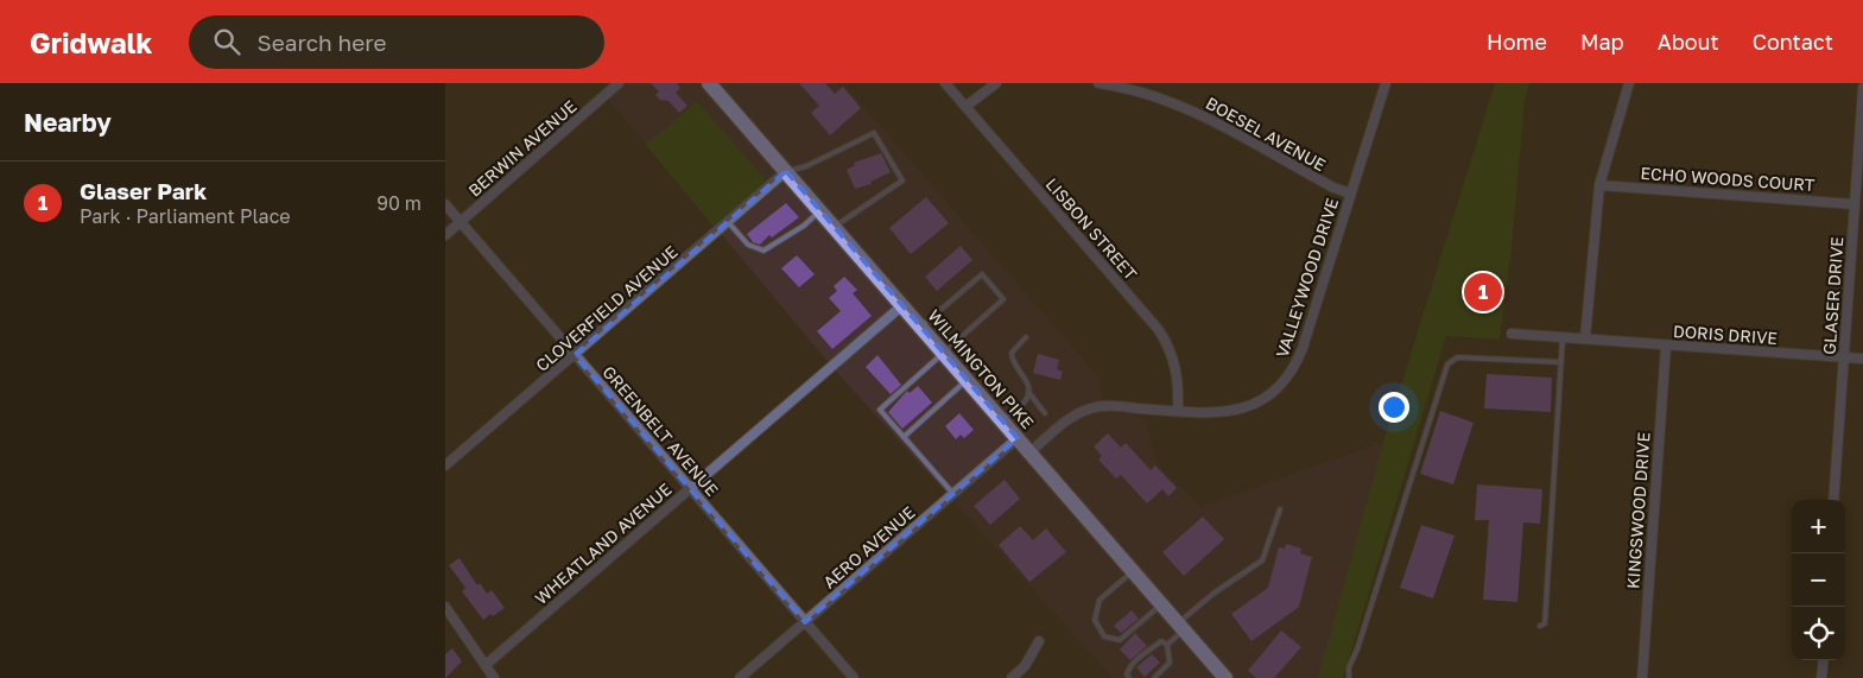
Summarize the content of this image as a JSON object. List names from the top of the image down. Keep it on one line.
{"streets":{"main road":["WILMINGTON PIKE"],"street":["BOESEL AVENUE","BERWIN AVENUE","ECHO WOODS COURT","LISBON STREET","VALLEYWOOD DRIVE","GLASER DRIVE","CLOVERFIELD AVENUE","DORIS DRIVE","GREENBELT AVENUE","KINGSWOOD DRIVE","WHEATLAND AVENUE","AERO AVENUE"]},"crossings":[["BOESEL AVENUE","VALLEYWOOD DRIVE"],["BERWIN AVENUE","GREENBELT AVENUE"],["ECHO WOODS COURT","GLASER DRIVE"],["LISBON STREET","VALLEYWOOD DRIVE"],["VALLEYWOOD DRIVE","WILMINGTON PIKE"],["GLASER DRIVE","DORIS DRIVE"],["CLOVERFIELD AVENUE","WILMINGTON PIKE"],["CLOVERFIELD AVENUE","GREENBELT AVENUE"],["DORIS DRIVE","KINGSWOOD DRIVE"],["WILMINGTON PIKE","WHEATLAND AVENUE"],["WILMINGTON PIKE","AERO AVENUE"],["GREENBELT AVENUE","WHEATLAND AVENUE"],["GREENBELT AVENUE","AERO AVENUE"]],"page":{"header":"Gridwalk","search":"Search here","nav":["Home","Map","About","Contact"],"heading":"Nearby","list":[{"mark":"1","name":"Glaser Park","note":"Park · Parliament Place","value":"90 m"}],"pins":"1","map_buttons":["+","−"]}}
